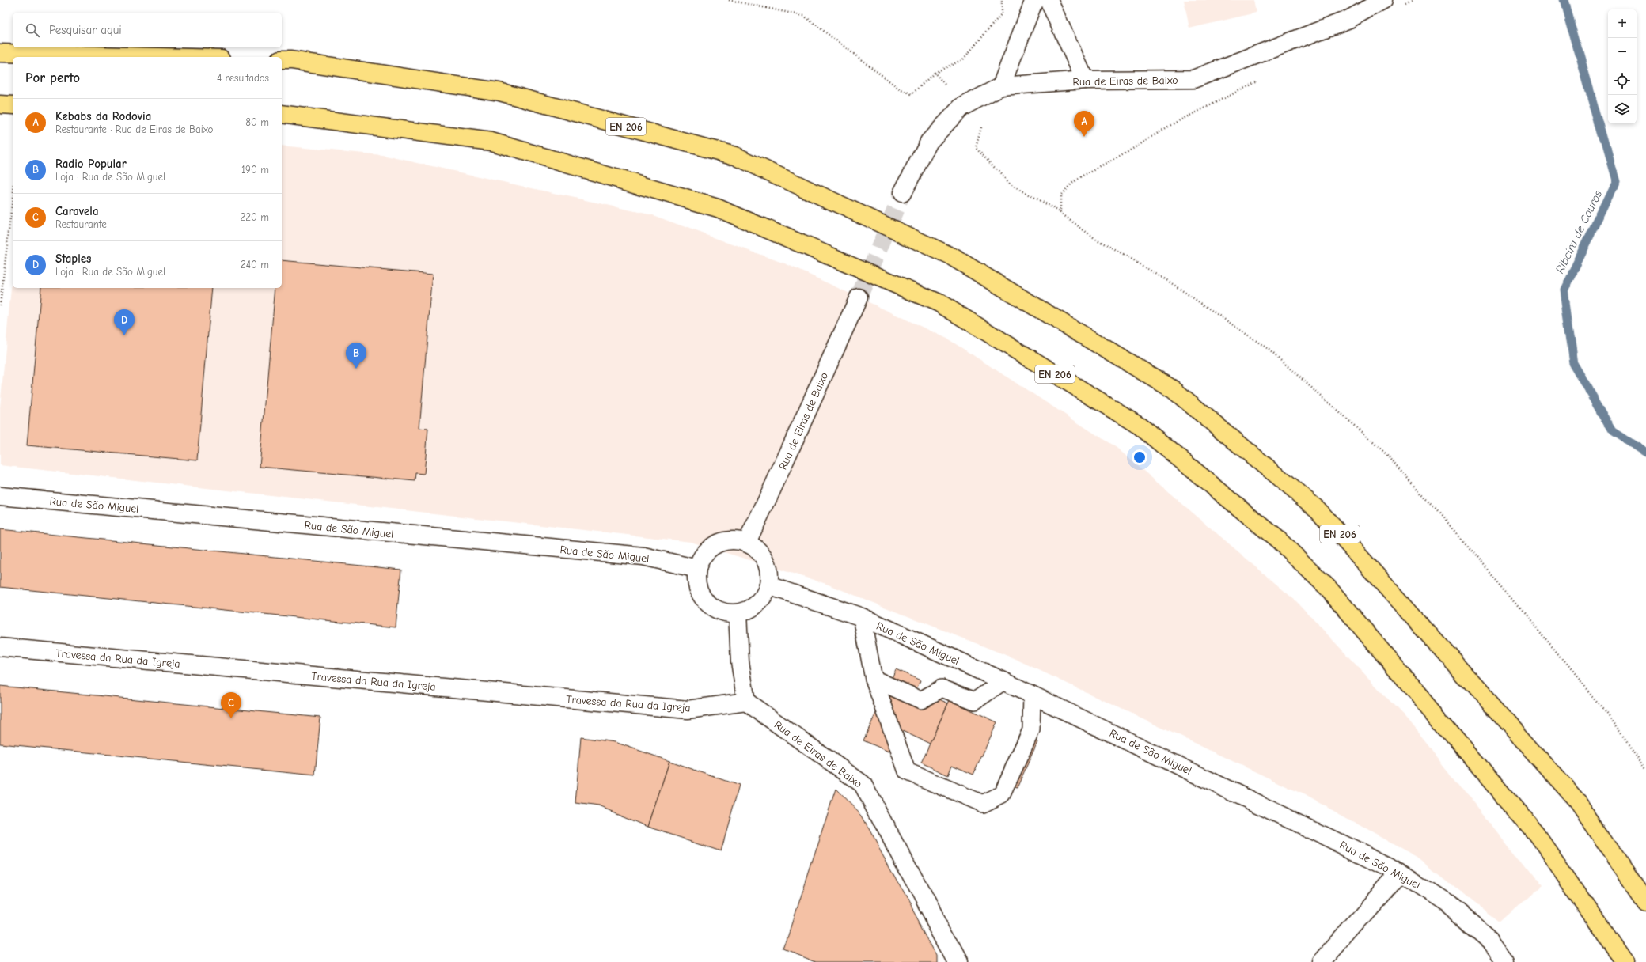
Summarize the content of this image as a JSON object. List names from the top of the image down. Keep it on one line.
{"streets":{"highway":["EN 206"],"street":["Rua de Eiras de Baixo","Rua de São Miguel","Travessa da Rua da Igreja"]},"crossings":[["Rua de Eiras de Baixo","Rua de São Miguel"],["Rua de Eiras de Baixo","Travessa da Rua da Igreja"]],"water":["Ribeira de Couros"],"page":{"map_buttons":["+","−"],"search":"Pesquisar aqui","heading":["Por perto","4 resultados"],"list":[{"mark":"A","name":"Kebabs da Rodovia","note":"Restaurante · Rua de Eiras de Baixo","value":"80 m"},{"mark":"B","name":"Radio Popular","note":"Loja · Rua de São Miguel","value":"190 m"},{"mark":"C","name":"Caravela","note":"Restaurante","value":"220 m"},{"mark":"D","name":"Staples","note":"Loja · Rua de São Miguel","value":"240 m"}],"pins":["A","D","B","C"]}}
